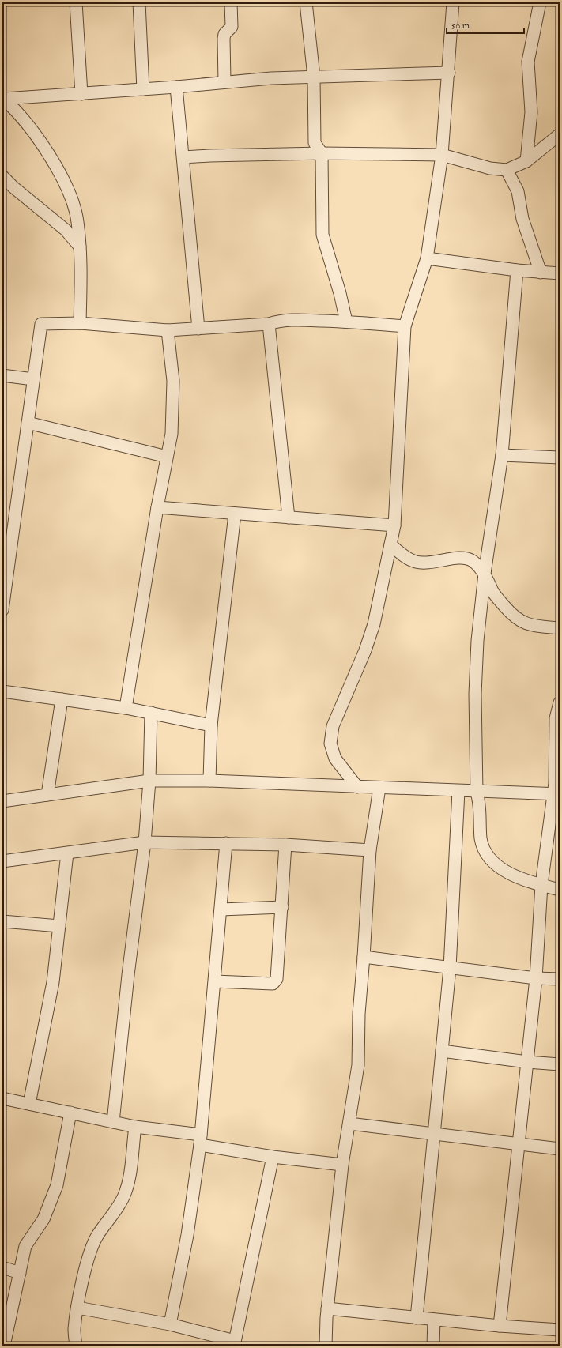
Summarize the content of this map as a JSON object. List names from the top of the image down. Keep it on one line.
{"scale_bar":"50 m"}
